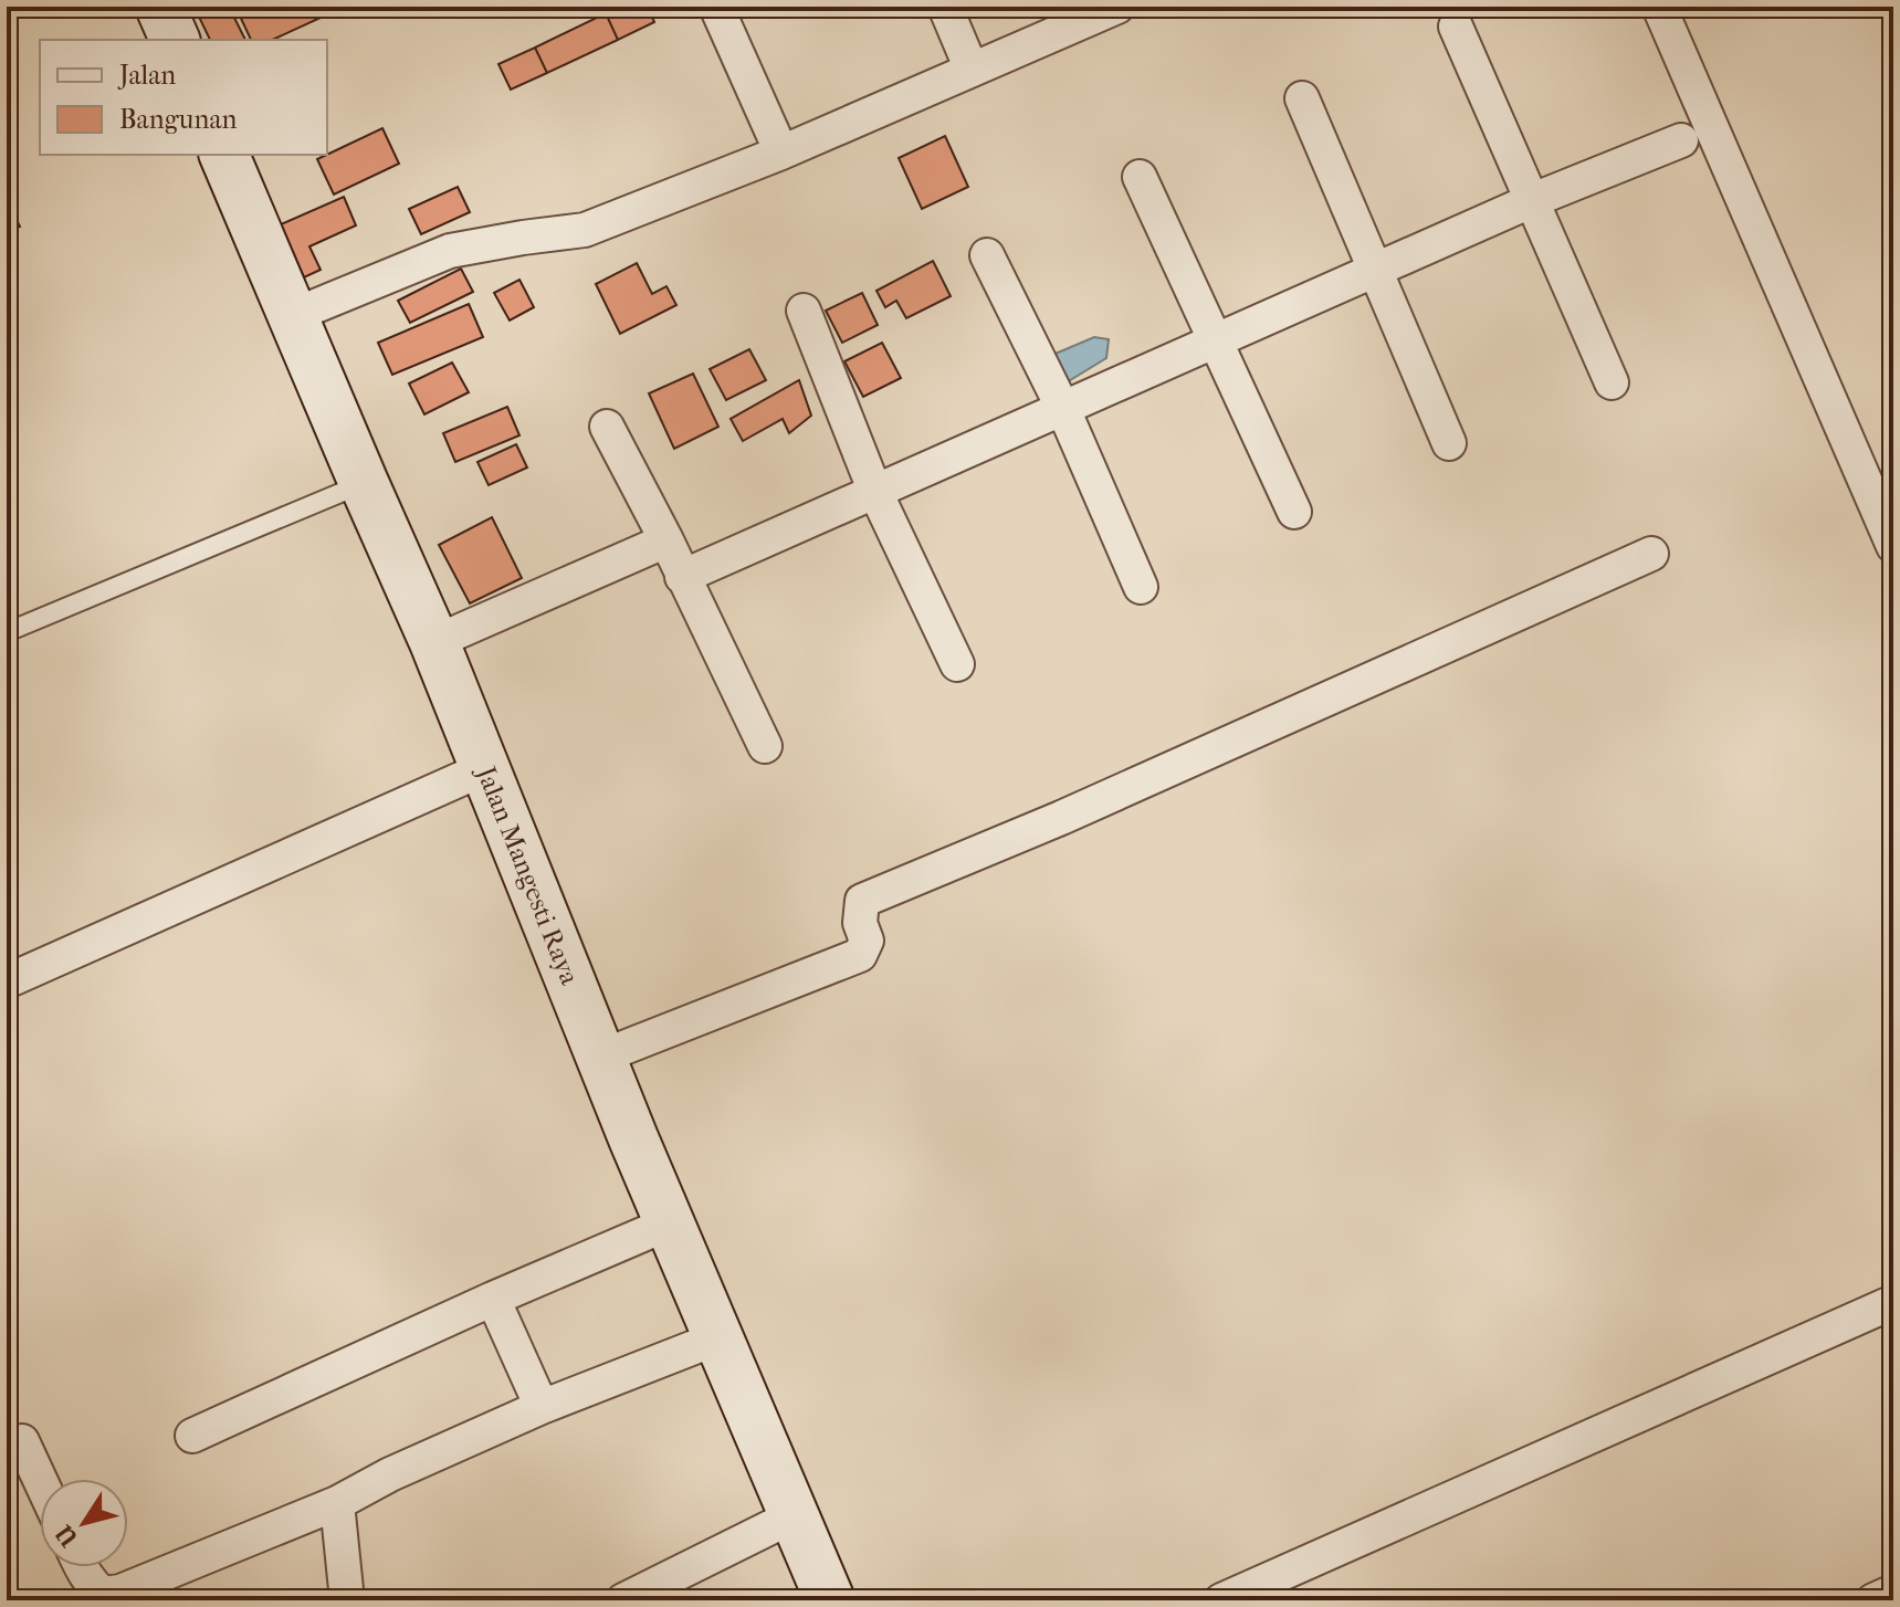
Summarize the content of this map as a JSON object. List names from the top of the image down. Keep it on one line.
{"streets":{"street":["Jalan Mangesti Raya"]},"legend":["Jalan","Bangunan"],"north":"bottom left"}
